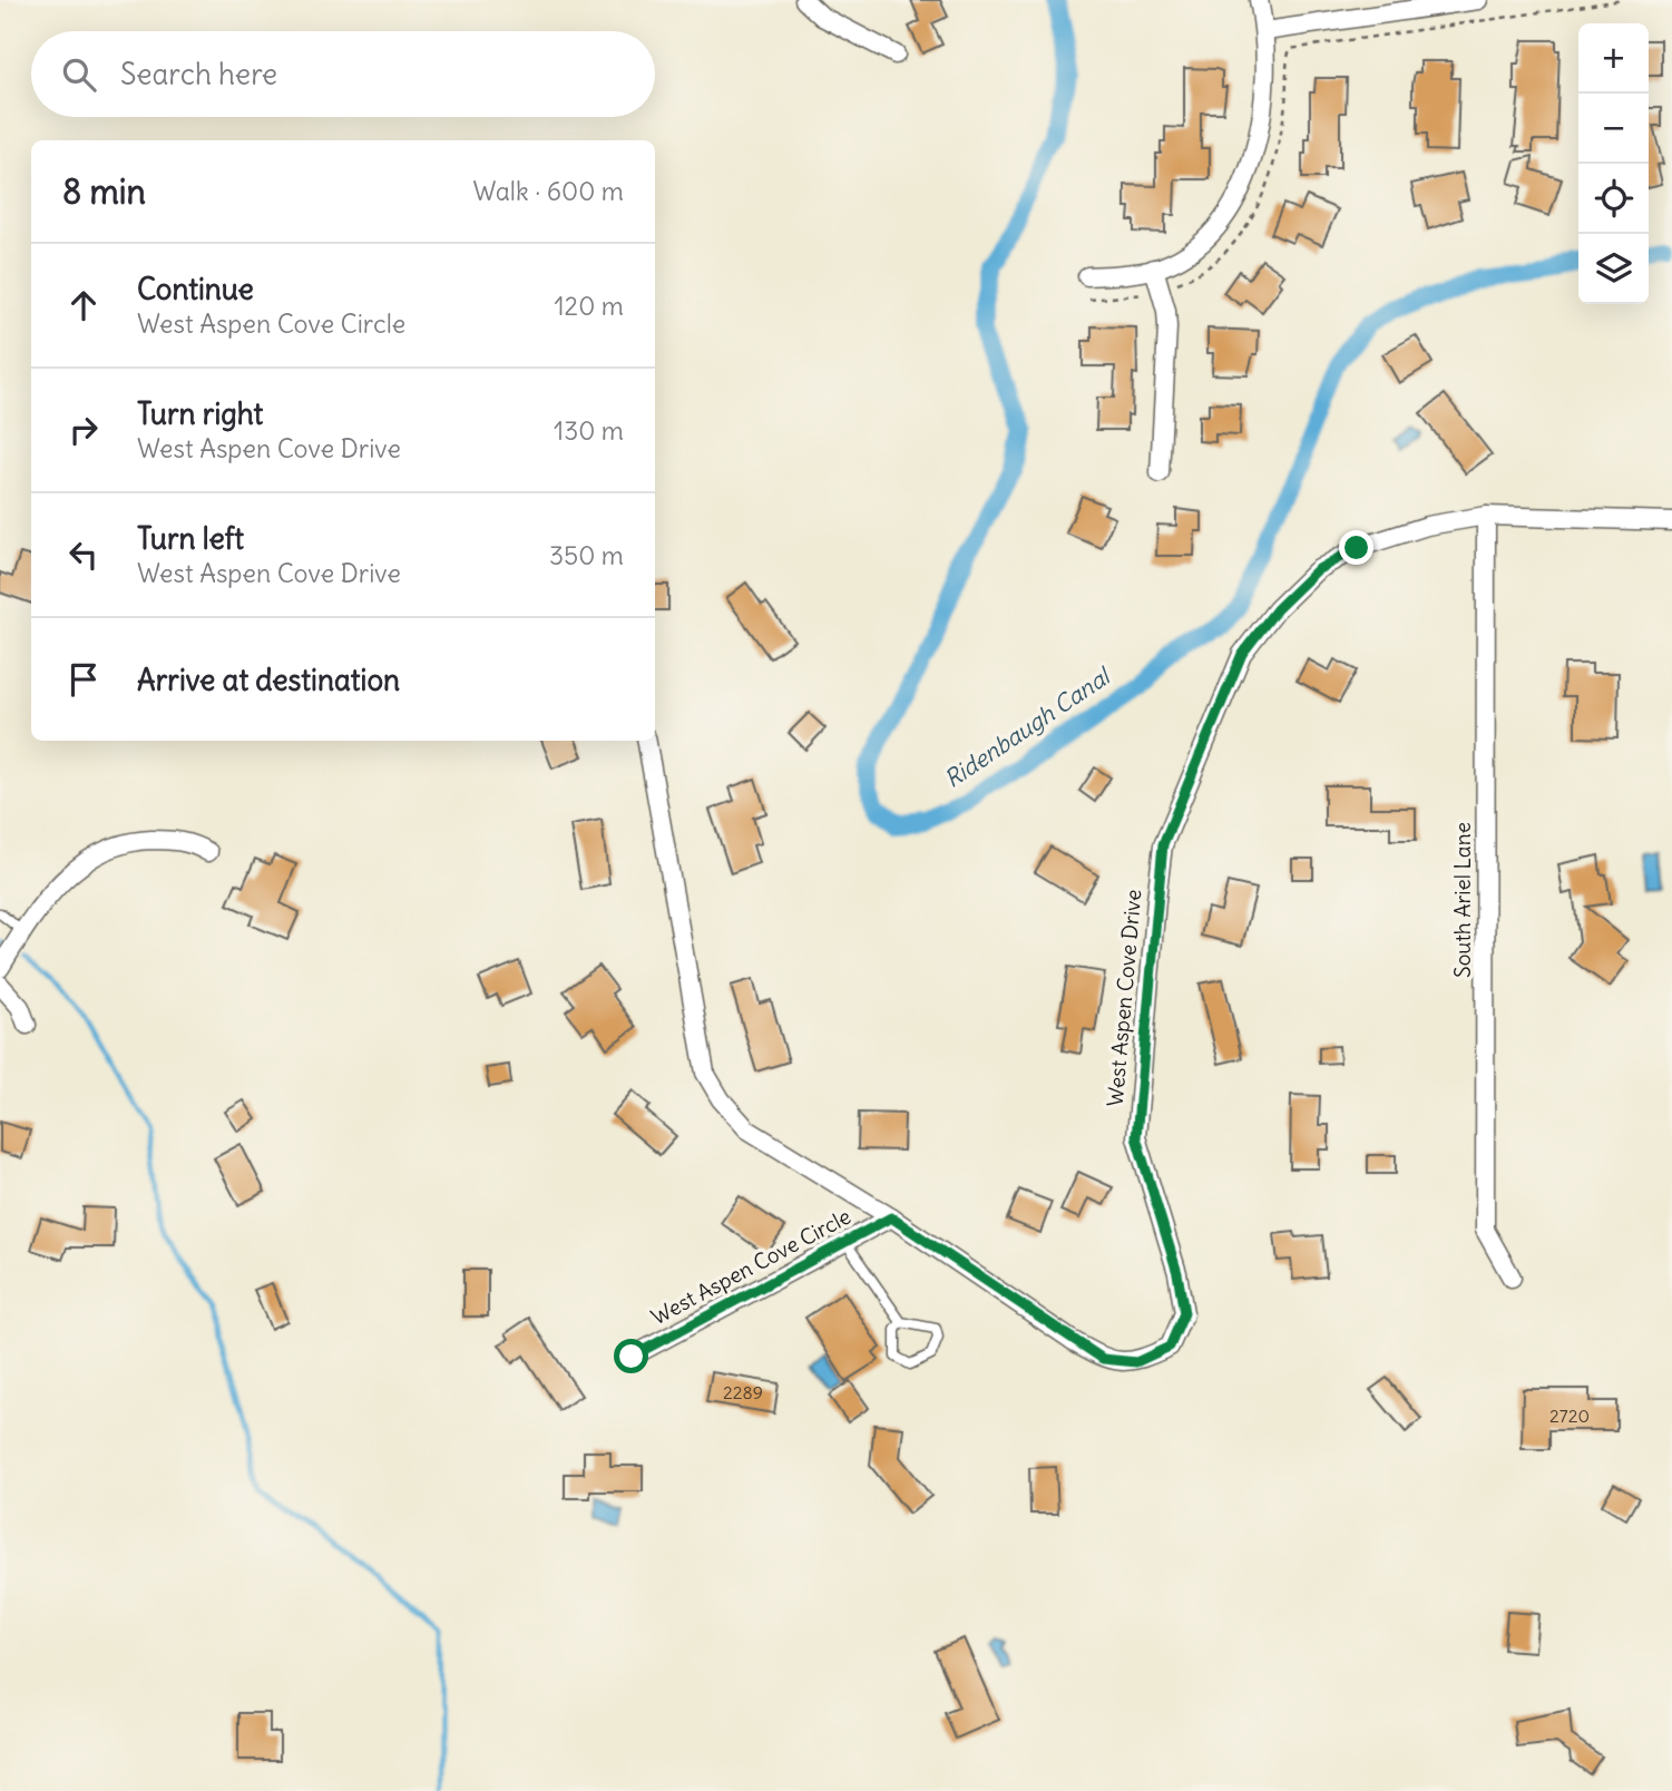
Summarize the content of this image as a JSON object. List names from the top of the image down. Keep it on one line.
{"streets":{"street":["South Ariel Lane","West Aspen Cove Drive","West Aspen Cove Circle"]},"crossings":[["South Ariel Lane","West Aspen Cove Drive"],["West Aspen Cove Drive","West Aspen Cove Circle"]],"water":["Ridenbaugh Canal"],"house_numbers":["2289","2720"],"page":{"map_buttons":["+","−"],"search":"Search here","heading":["8 min","Walk · 600 m"],"list":[["Continue","West Aspen Cove Circle","120 m"],["Turn right","West Aspen Cove Drive","130 m"],["Turn left","West Aspen Cove Drive","350 m"],"Arrive at destination"]}}
